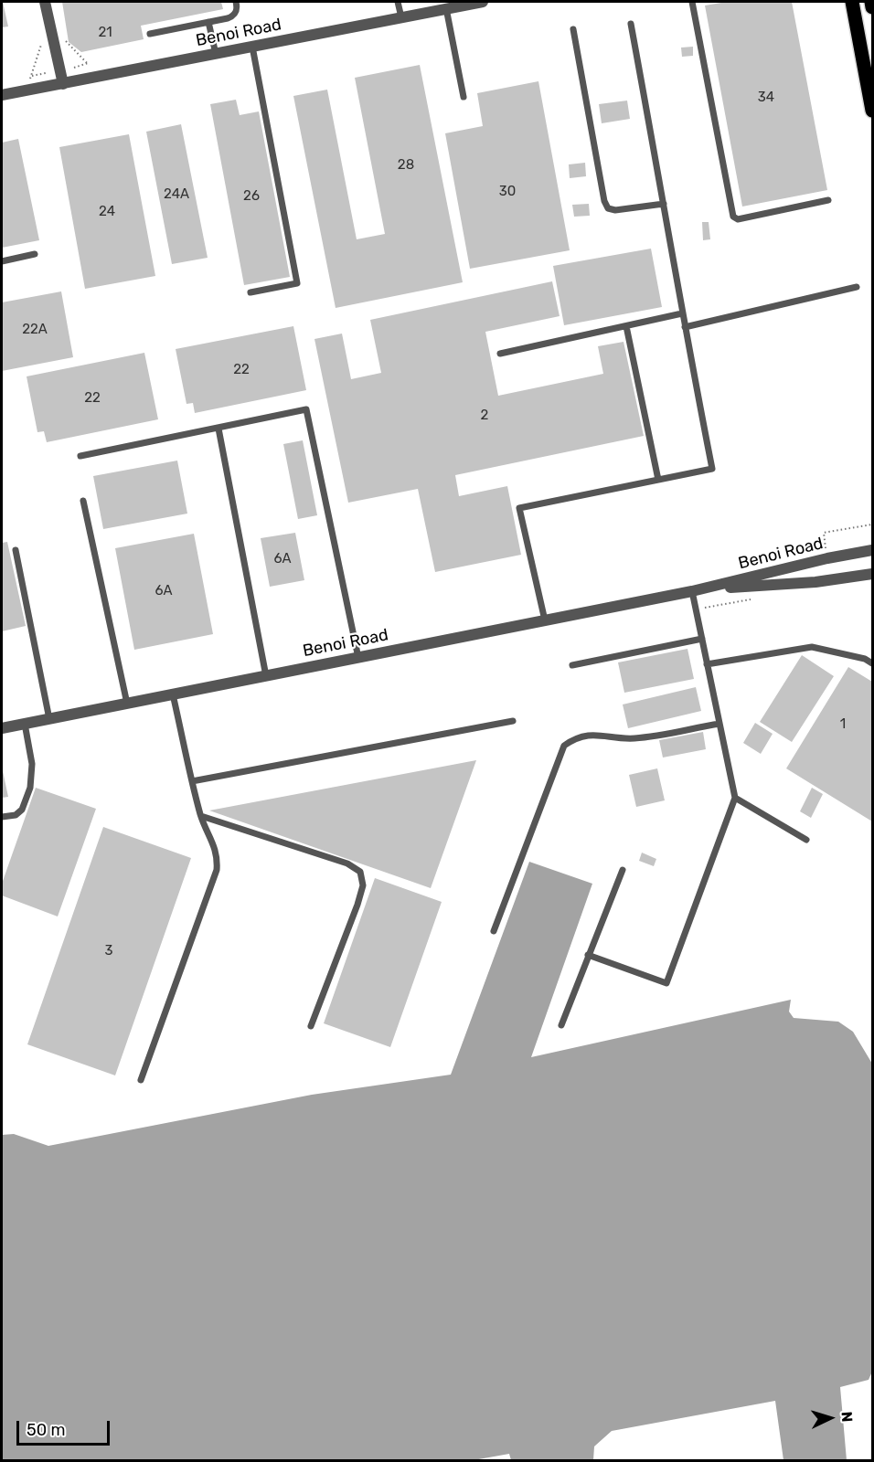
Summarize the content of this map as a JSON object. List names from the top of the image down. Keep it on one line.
{"streets":{"street":["Benoi Road"]},"house_numbers":["21","34","28","30","24A","26","24","22A","22","22","2","6A","6A","1","3"],"scale_bar":"50 m","north":"right"}
